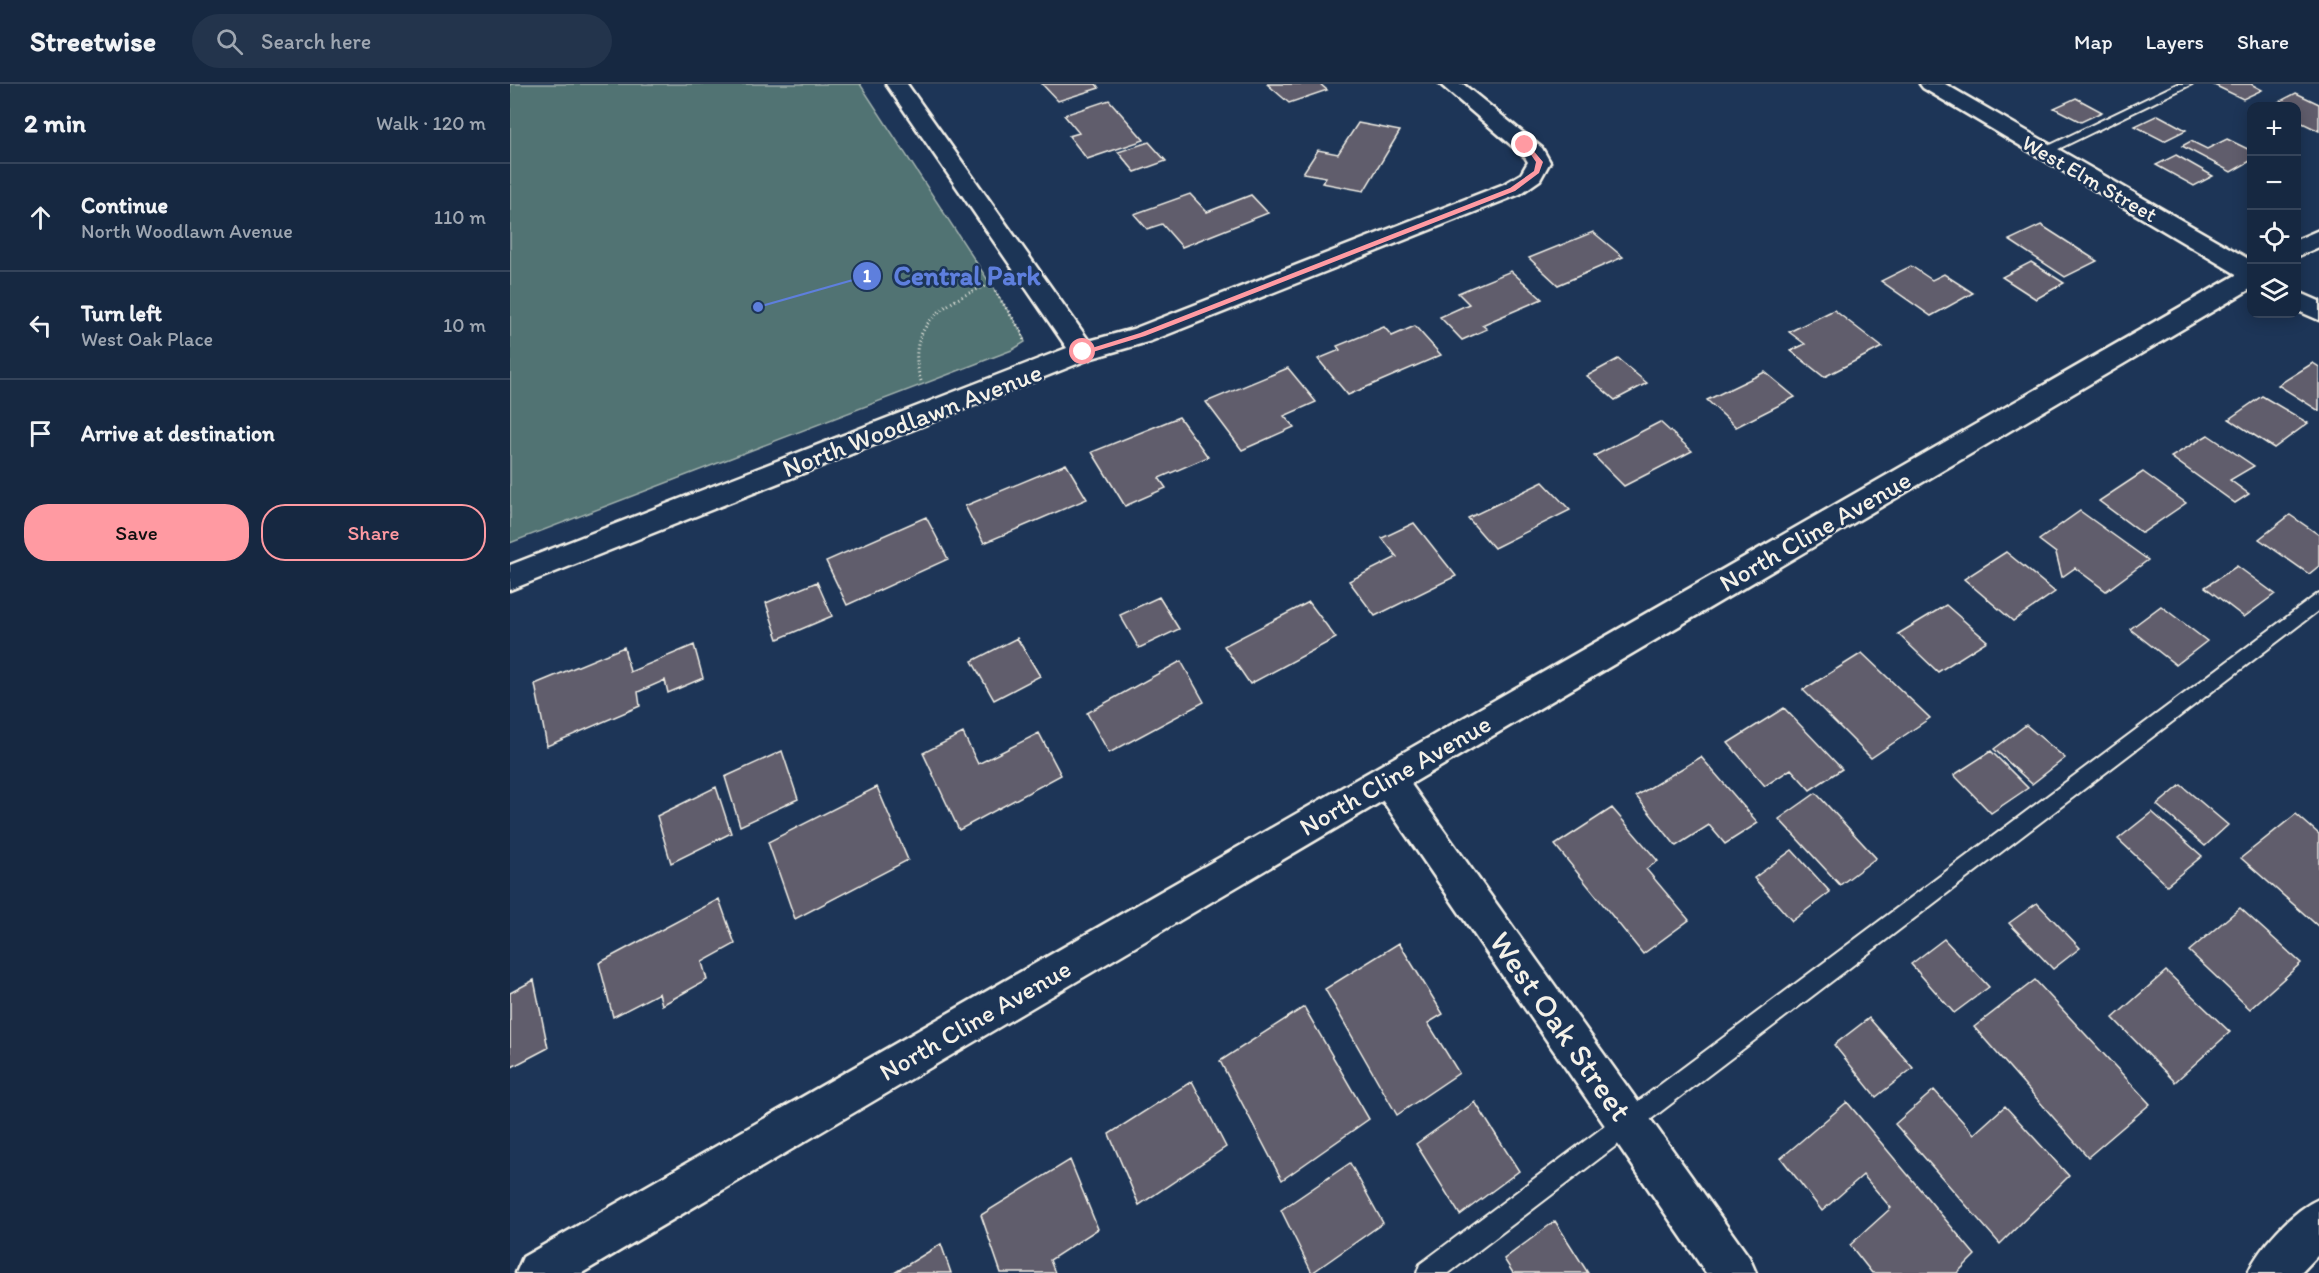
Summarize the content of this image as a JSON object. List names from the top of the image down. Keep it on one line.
{"streets":{"street":["West Elm Street","North Woodlawn Avenue","North Cline Avenue","West Oak Street"]},"crossings":[["North Cline Avenue","West Oak Street"]],"places":["Central Park"],"page":{"header":"Streetwise","search":"Search here","nav":["Map","Layers","Share"],"heading":["2 min","Walk · 120 m"],"map_buttons":["+","−"],"list":[["Continue","North Woodlawn Avenue","110 m"],["Turn left","West Oak Place","10 m"],"Arrive at destination"],"buttons":["Save","Share"]}}
